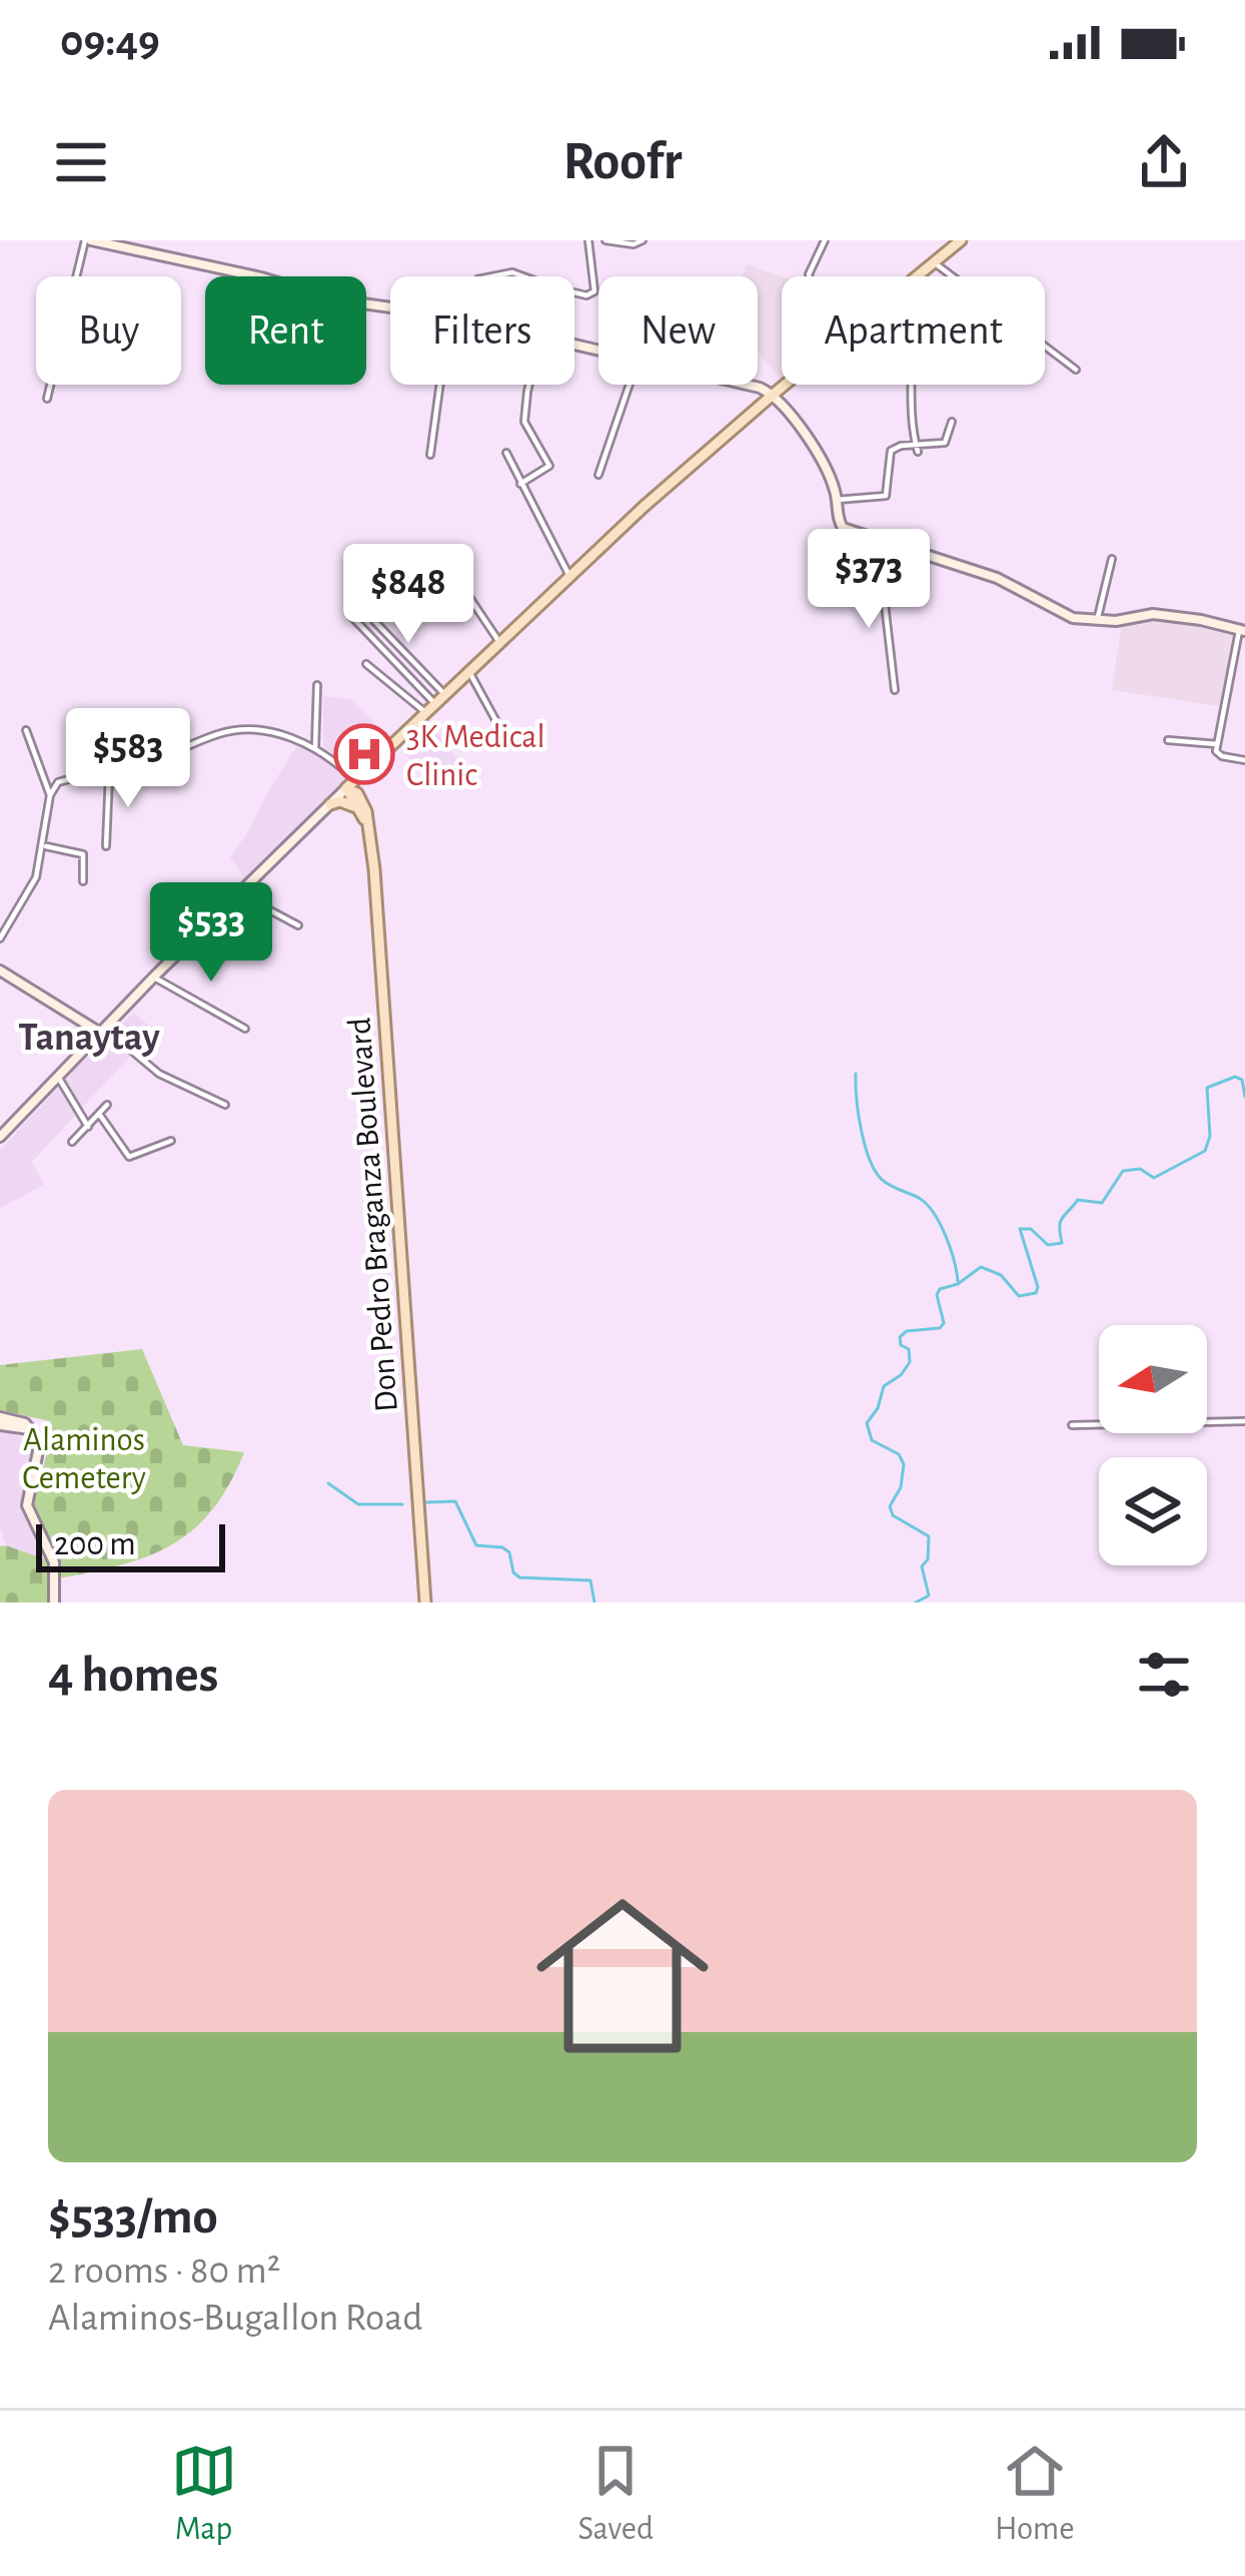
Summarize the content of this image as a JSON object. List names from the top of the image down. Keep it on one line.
{"streets":{"main road":["Don Pedro Braganza Boulevard"]},"districts":["Tanaytay"],"parks":["Alaminos Cemetery"],"places":{"hospital":["3K Medical Clinic"]},"scale_bar":"200 m","north":"left","page":{"status":"09:49","header":"Roofr","chip":["Buy","Rent","Filters","New","Apartment"],"price":["$373","$848","$583","$533"],"scale":"200 m","heading":"4 homes","list":[{"name":"$533/mo","note":"2 rooms · 80 m² · Alaminos-Bugallon Road"}],"tabs":["Map","Saved","Home"]}}
